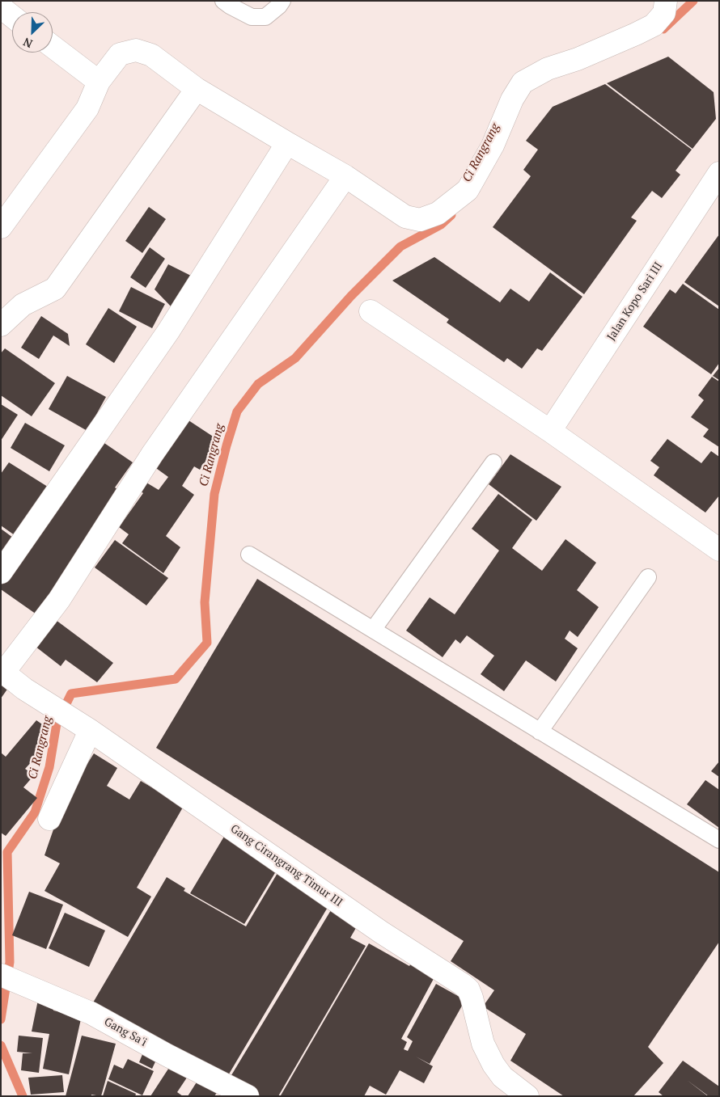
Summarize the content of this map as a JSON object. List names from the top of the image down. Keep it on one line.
{"streets":{"street":["Jalan Kopo Sari III","Gang Cirangrang Timur III","Gang Sa'i"]},"water":["Ci Rangrang"],"north":"bottom left"}
